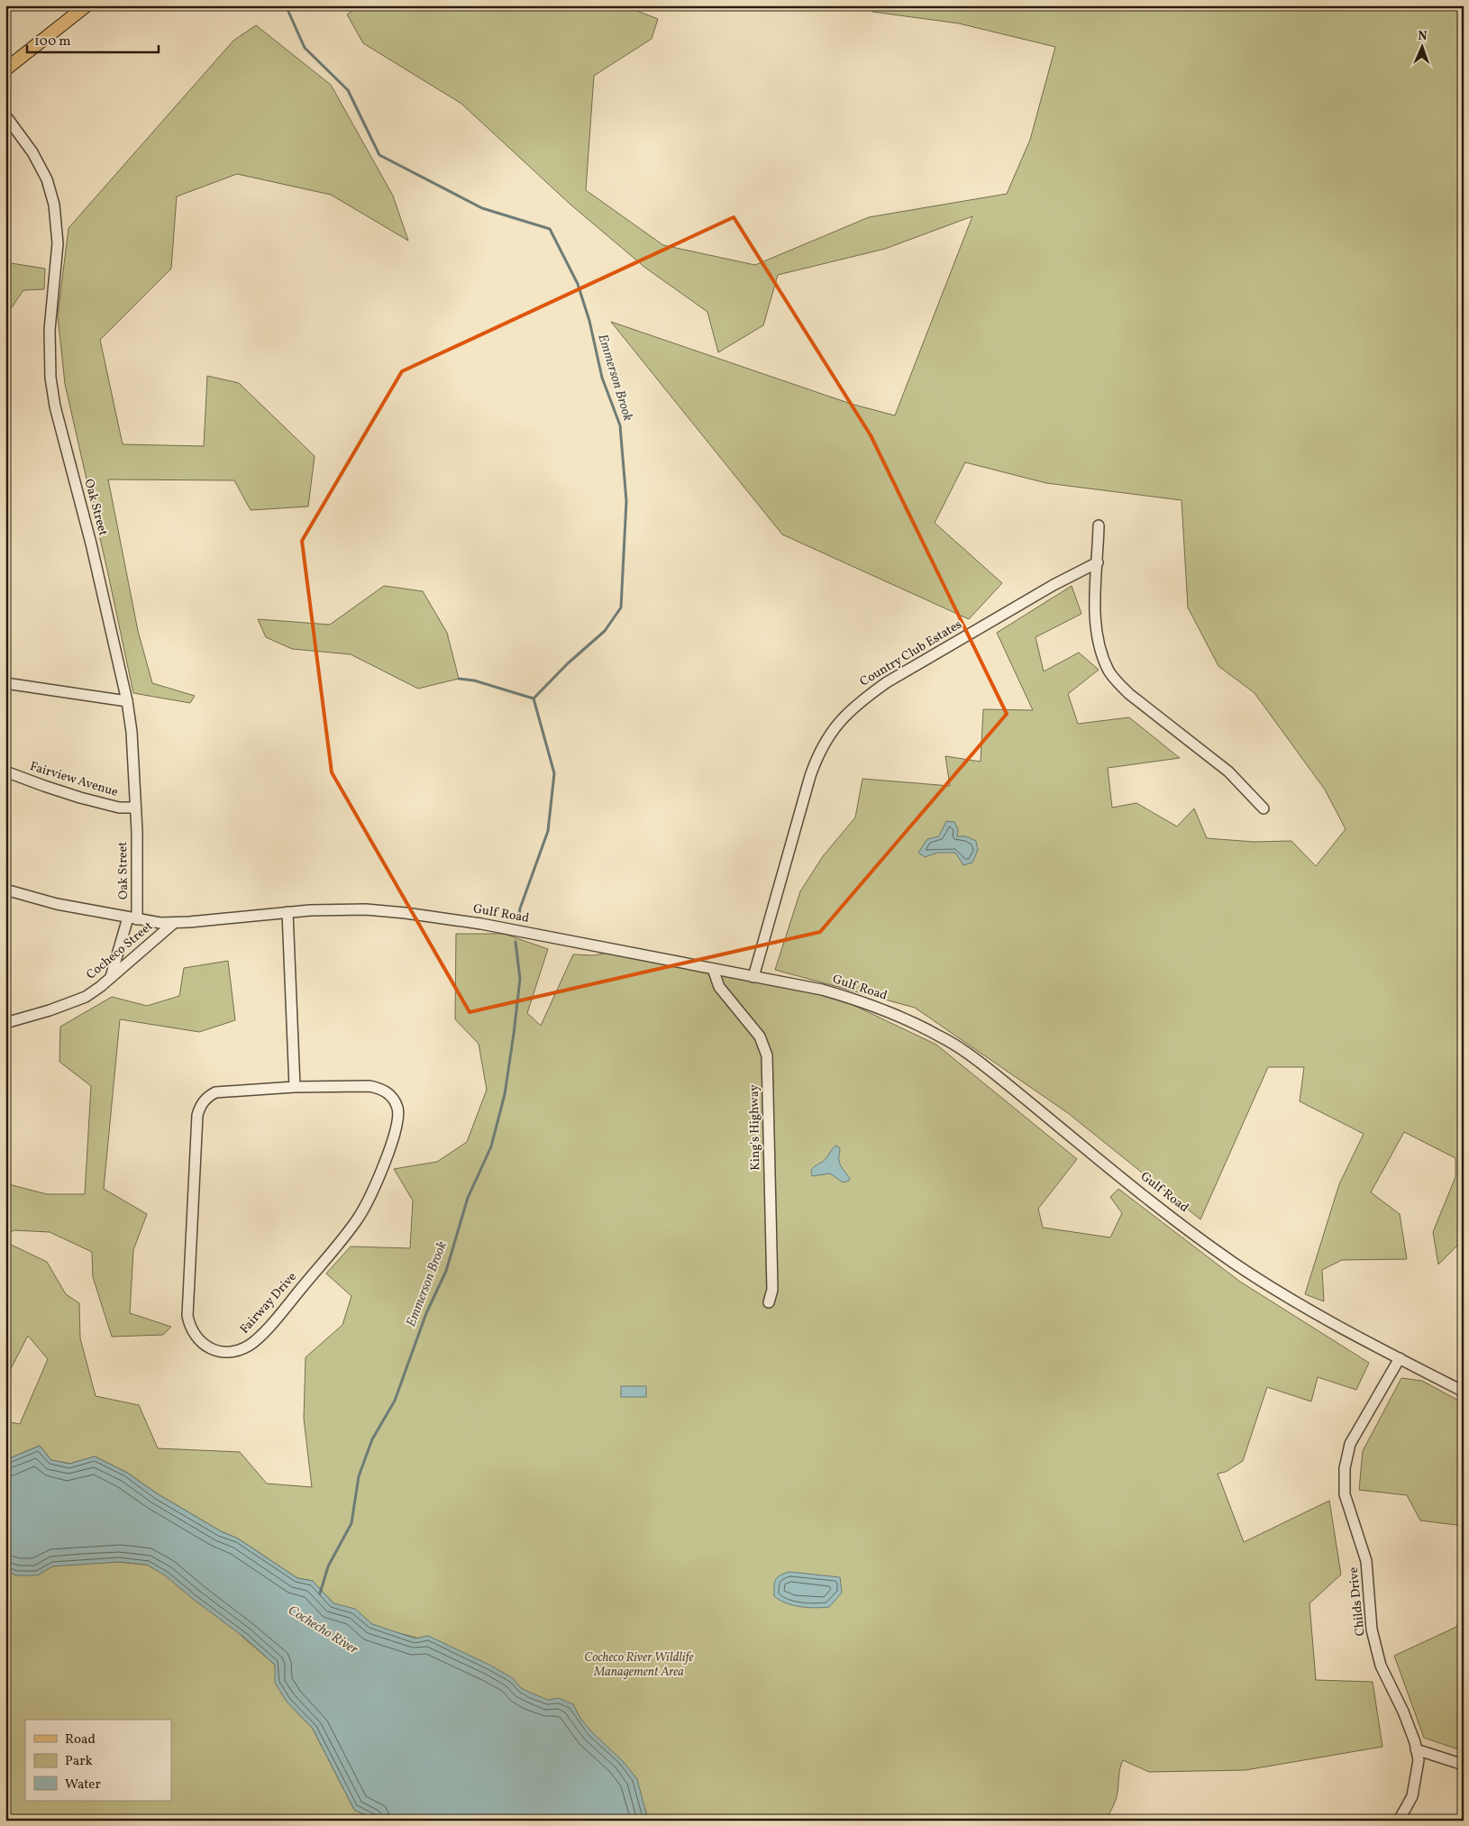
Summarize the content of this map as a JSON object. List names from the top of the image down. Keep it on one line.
{"streets":{"street":["Oak Street","Country Club Estates","Fairview Avenue","Gulf Road","Cocheco Street","King's Highway","Fairway Drive","Childs Drive"]},"crossings":[["Oak Street","Fairview Avenue"],["Oak Street","Gulf Road"],["Oak Street","Cocheco Street"],["Country Club Estates","Gulf Road"],["Gulf Road","Cocheco Street"],["Gulf Road","King's Highway"],["Gulf Road","Childs Drive"]],"water":["Emmerson Brook","Cochecho River"],"parks":["Cocheco River Wildlife Management Area"],"legend":["Road","Park","Water"],"scale_bar":"100 m","north":"top"}
